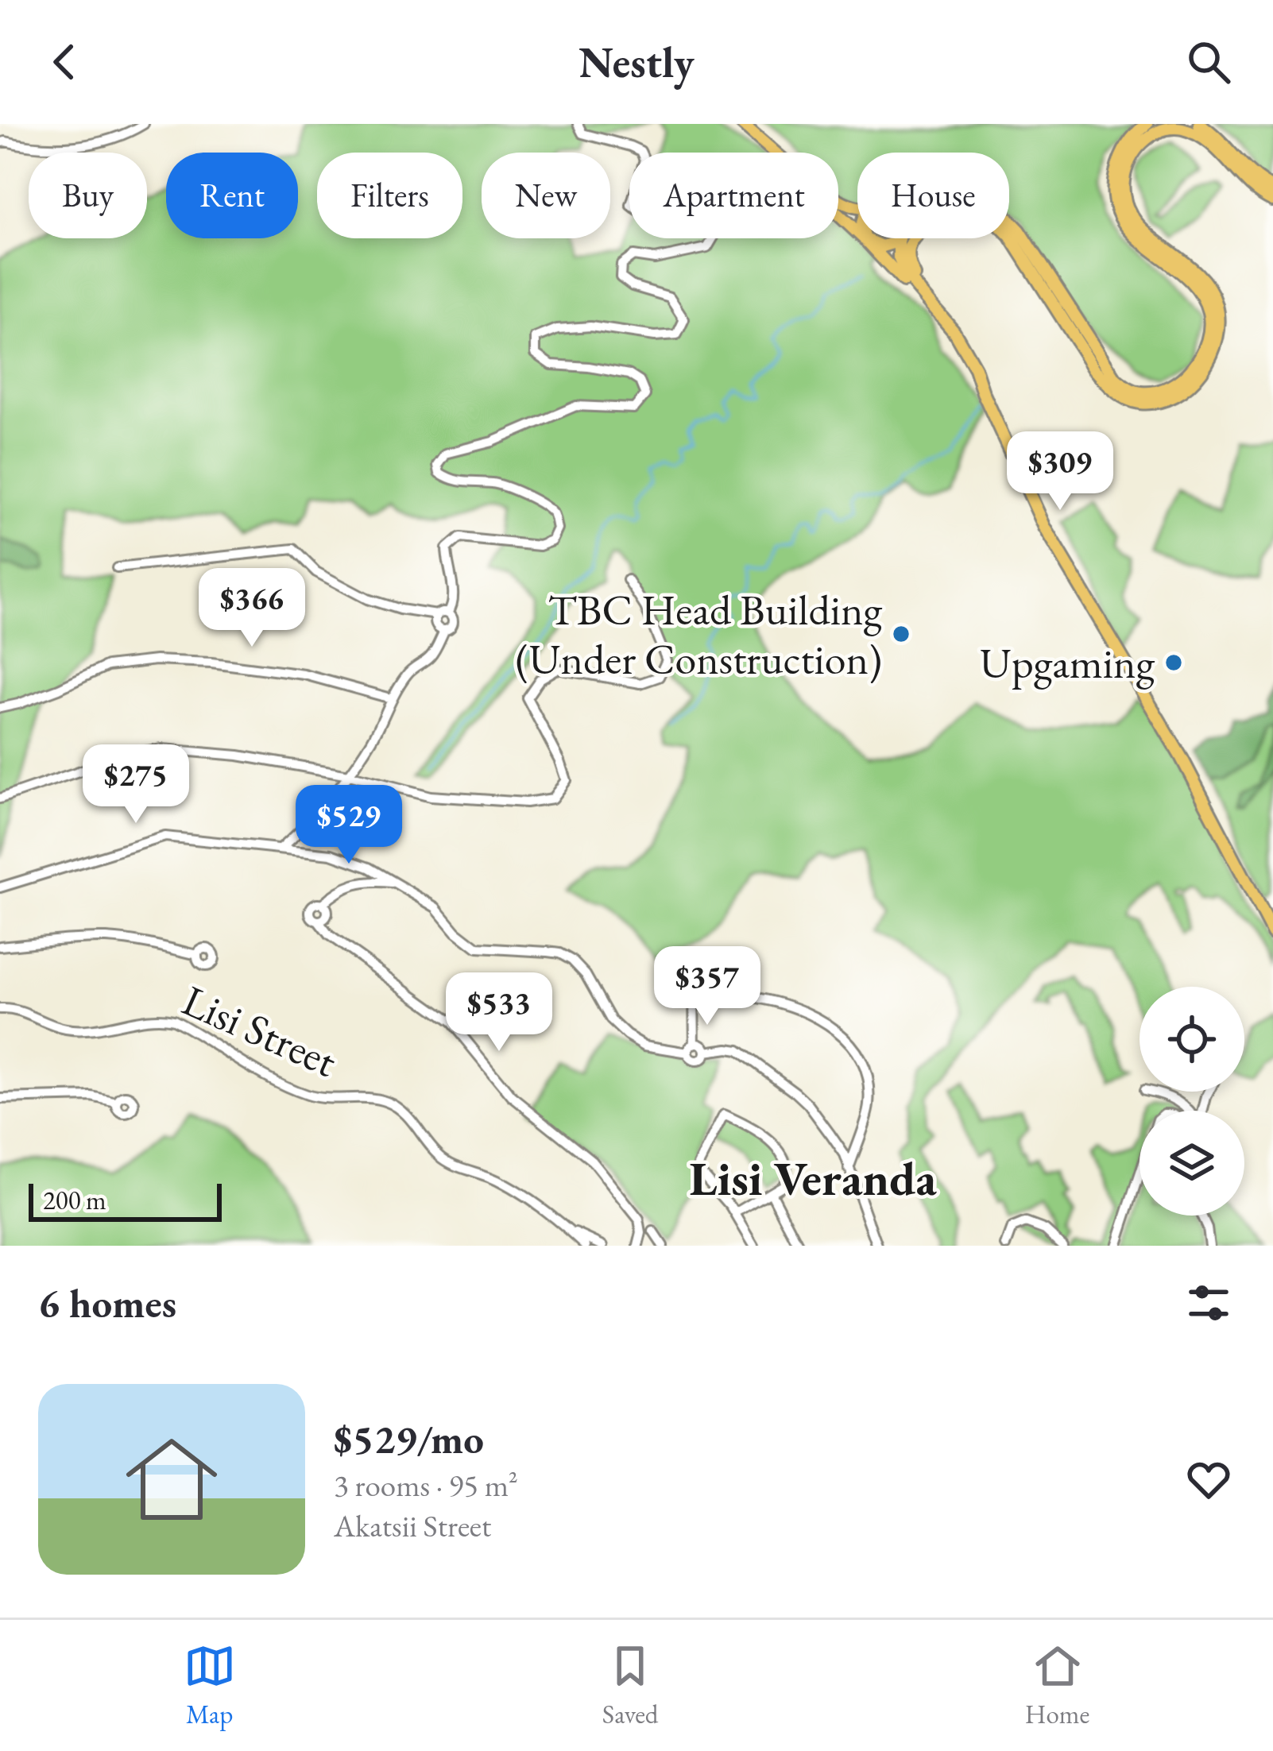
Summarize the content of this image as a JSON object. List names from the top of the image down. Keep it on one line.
{"streets":{"street":["Lisi Street"]},"districts":["Lisi Veranda"],"places":["TBC Head Building (Under Construction)","Upgaming"],"scale_bar":"200 m","page":{"header":"Nestly","chip":["Buy","Rent","Filters","New","Apartment","House"],"price":["$309","$366","$275","$529","$357","$533"],"scale":"200 m","heading":"6 homes","list":[{"name":"$529/mo","note":"3 rooms · 95 m² · Akatsii Street"}],"tabs":["Map","Saved","Home"]}}
